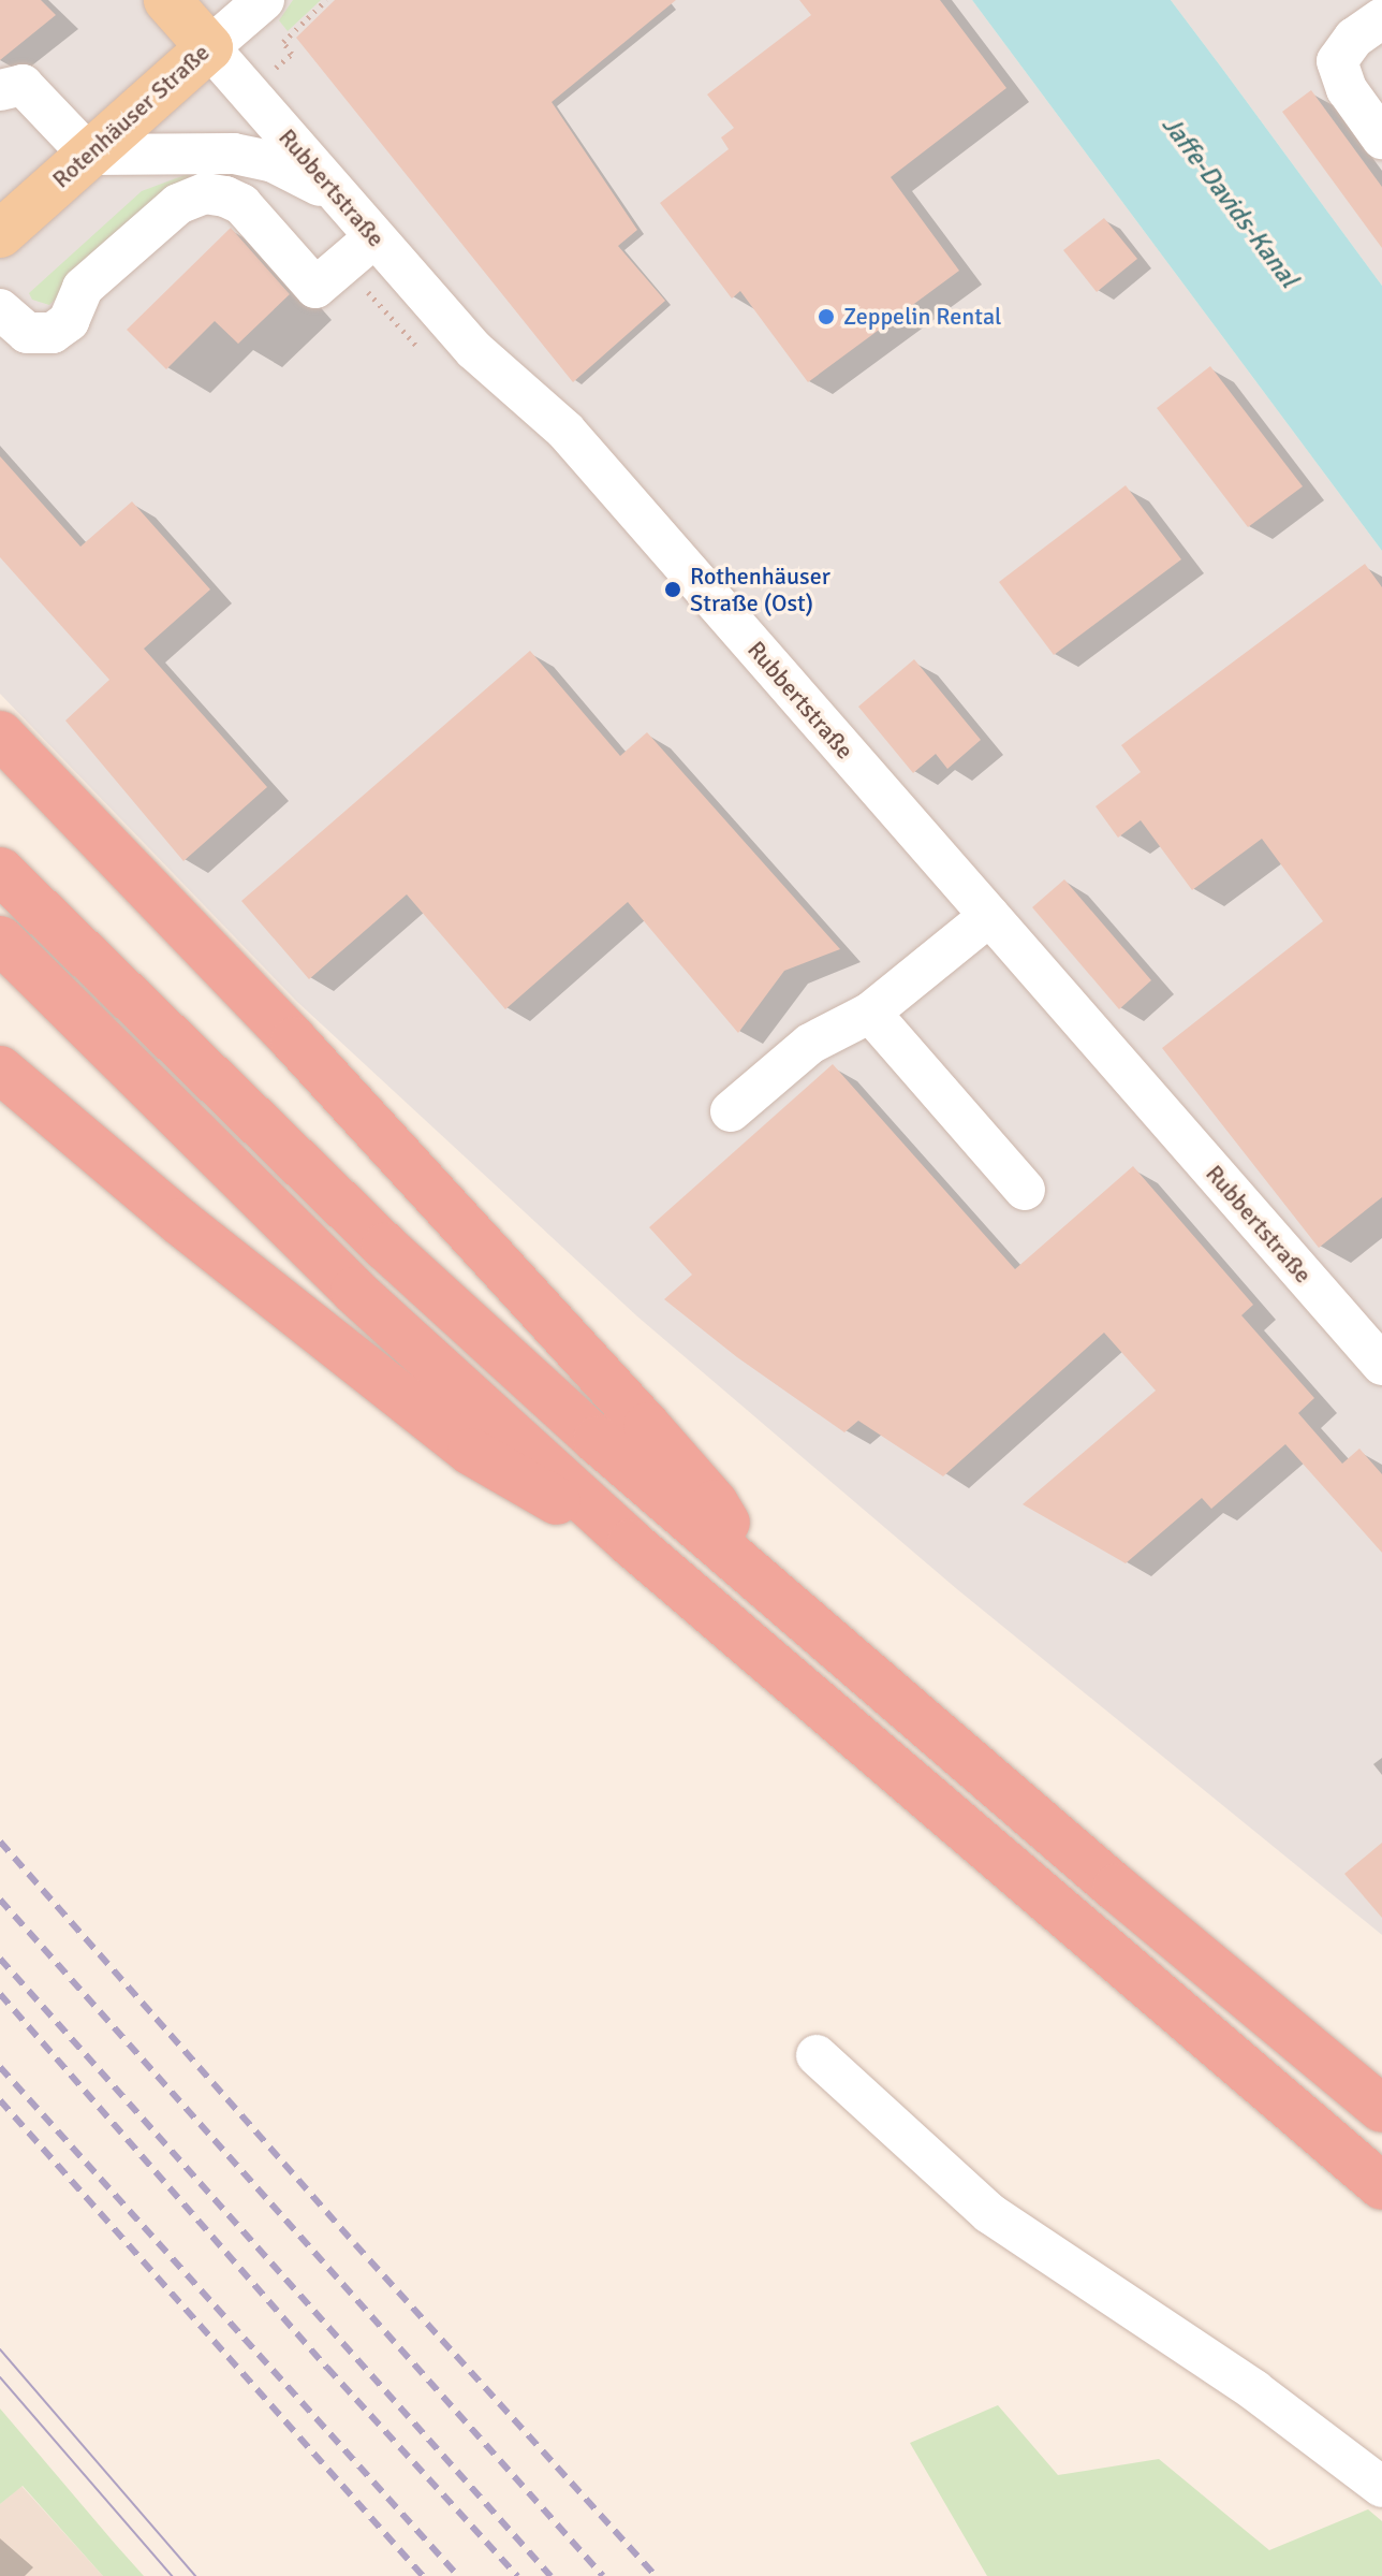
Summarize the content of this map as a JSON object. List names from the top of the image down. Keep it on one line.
{"streets":{"main road":["Rotenhäuser Straße"],"street":["Rubbertstraße"]},"crossings":[["Rotenhäuser Straße","Rubbertstraße"]],"water":["Jaffe-Davids-Kanal"],"places":["Zeppelin Rental","Rothenhäuser Straße (Ost)"]}
